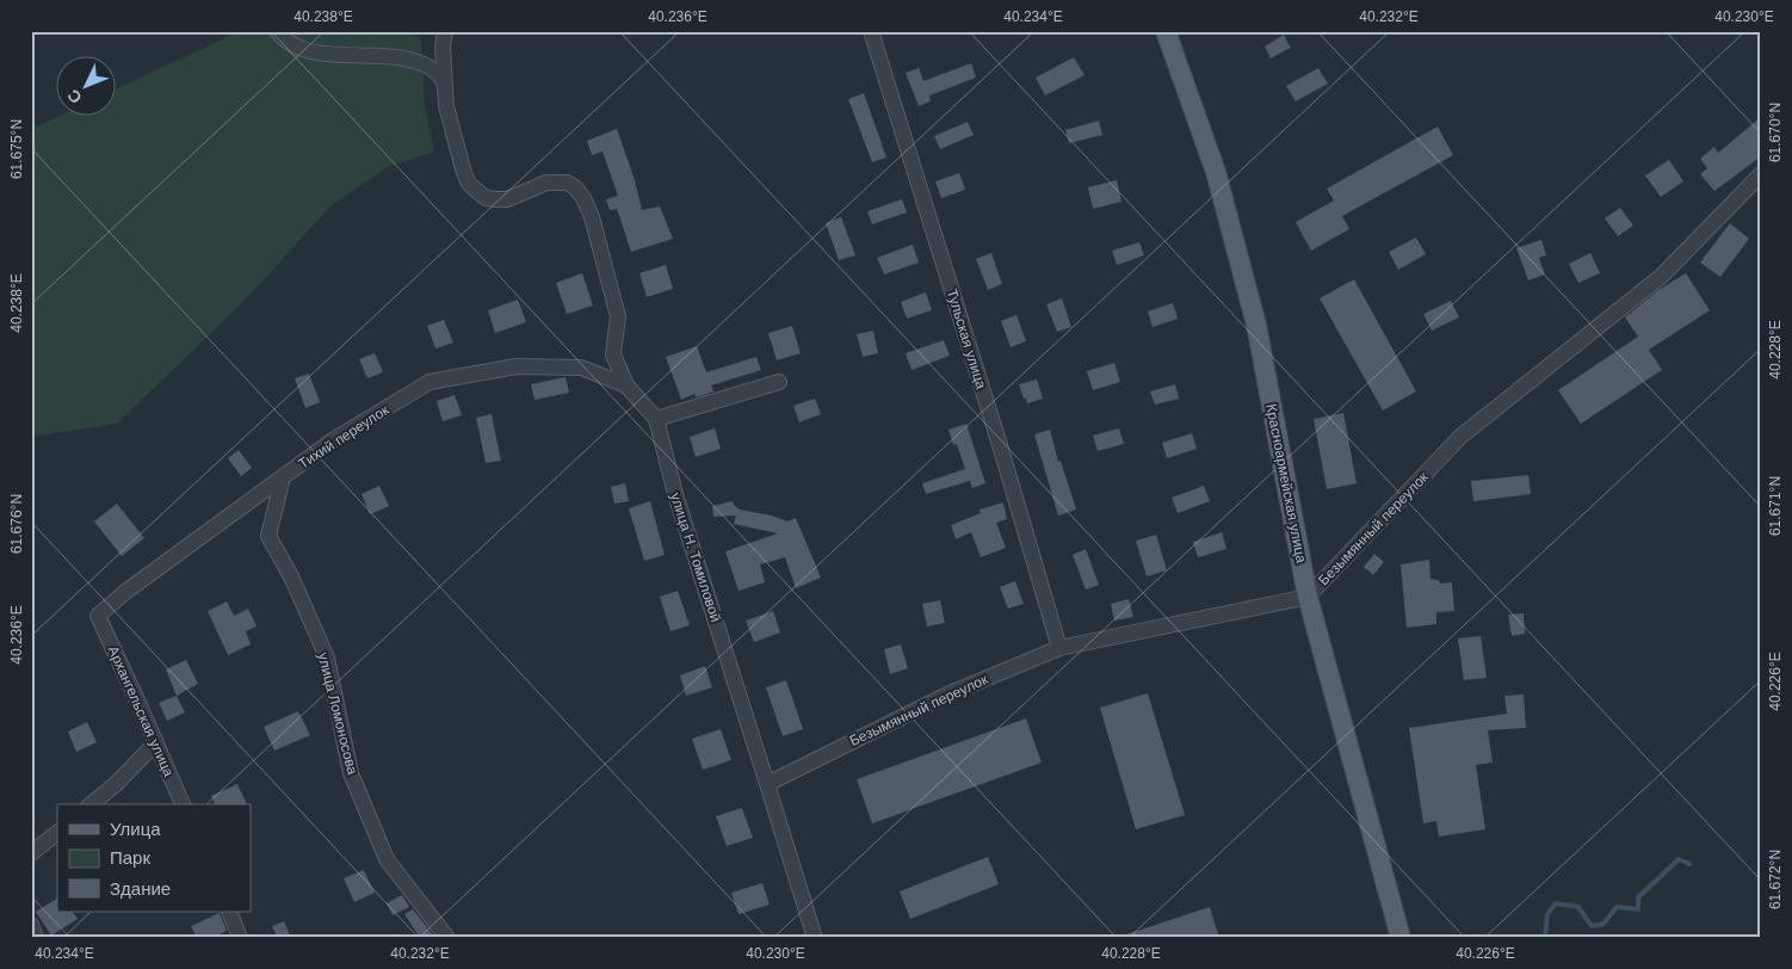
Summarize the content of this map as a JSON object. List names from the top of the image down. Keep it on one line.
{"streets":{"main road":["Красноармейская улица"],"street":["Тульская улица","Тихий переулок","Безымянный переулок","улица Н. Томиловой","Архангельская улица","улица Ломоносова"]},"crossings":[["Тульская улица","Безымянный переулок"],["Тихий переулок","улица Н. Томиловой"],["Тихий переулок","Архангельская улица"],["Тихий переулок","улица Ломоносова"],["Красноармейская улица","Безымянный переулок"],["Безымянный переулок","улица Н. Томиловой"]],"legend":["Улица","Парк","Здание"],"north":"bottom left","coordinates":["40.238°E","40.236°E","40.234°E","40.232°E","40.230°E","61.670°N","61.675°N","40.228°E","61.671°N","61.676°N","40.226°E","61.672°N"]}
